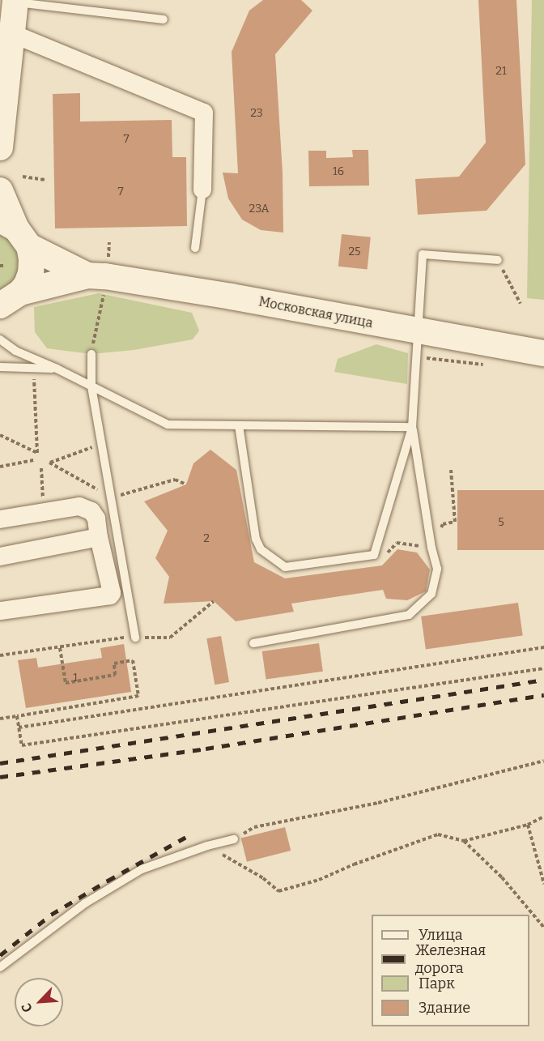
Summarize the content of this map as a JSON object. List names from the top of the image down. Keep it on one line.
{"streets":{"main road":["Московская улица"]},"house_numbers":["21","23","7","16","7","23А","25","5","2","1"],"legend":["Улица","Железная дорога","Парк","Здание"],"north":"bottom left"}
